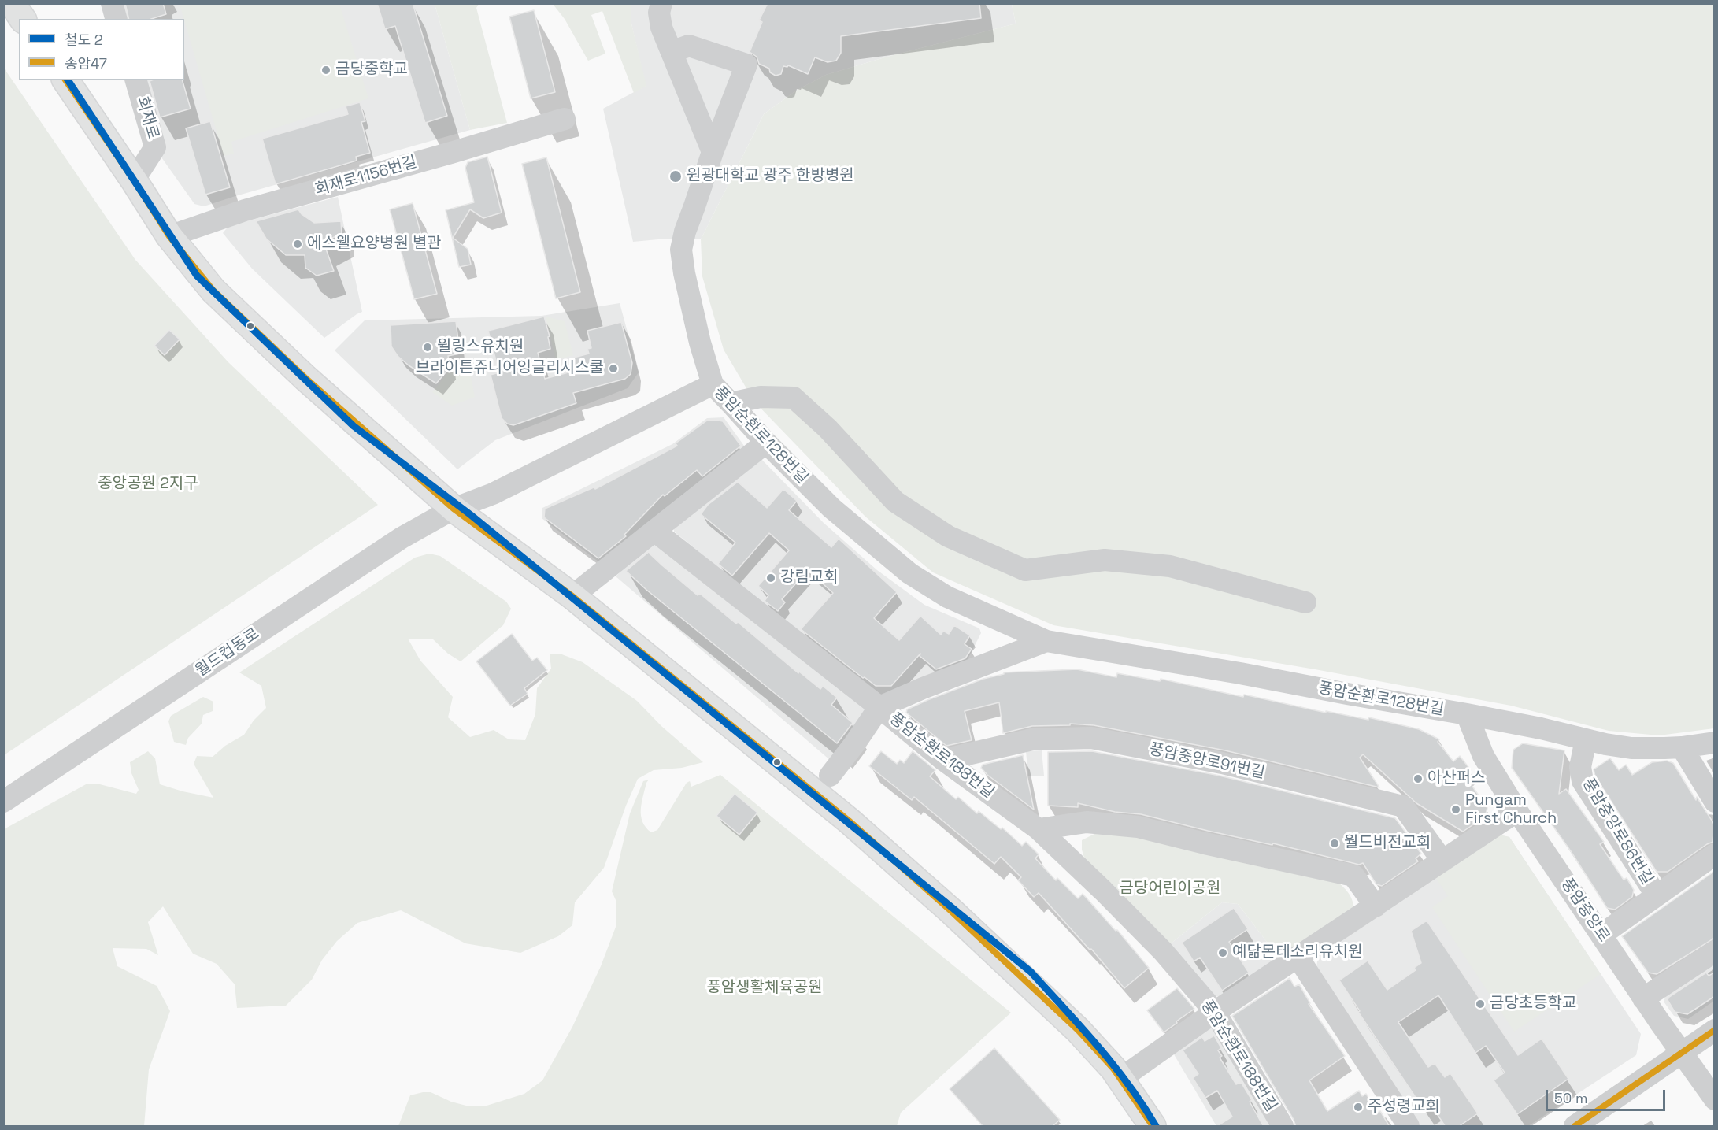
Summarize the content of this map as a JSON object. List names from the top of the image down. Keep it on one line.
{"streets":{"street":["회재로","회재로1156번길","풍암순환로128번길","월드컵동로","풍암순환로188번길","풍암중앙로91번길","풍암중앙로86번길","풍암중앙로"]},"crossings":[["풍암순환로128번길","월드컵동로"],["풍암순환로128번길","풍암중앙로86번길"],["풍암순환로128번길","풍암중앙로"],["풍암순환로188번길","풍암중앙로91번길"],["풍암중앙로86번길","풍암중앙로"]],"parks":["중앙공원 2지구","금당어린이공원","풍암생활체육공원"],"places":["금당중학교","원광대학교 광주 한방병원","에스웰요양병원 별관","윌링스유치원","브라이튼쥬니어잉글리시스쿨","강림교회","아산퍼스","Pungam First Church","월드비전교회","예닮몬테소리유치원","금당초등학교","주성령교회"],"lines":["rail line 2","transit line 송암47"],"legend":["철도 2","송암47"],"scale_bar":"50 m"}
